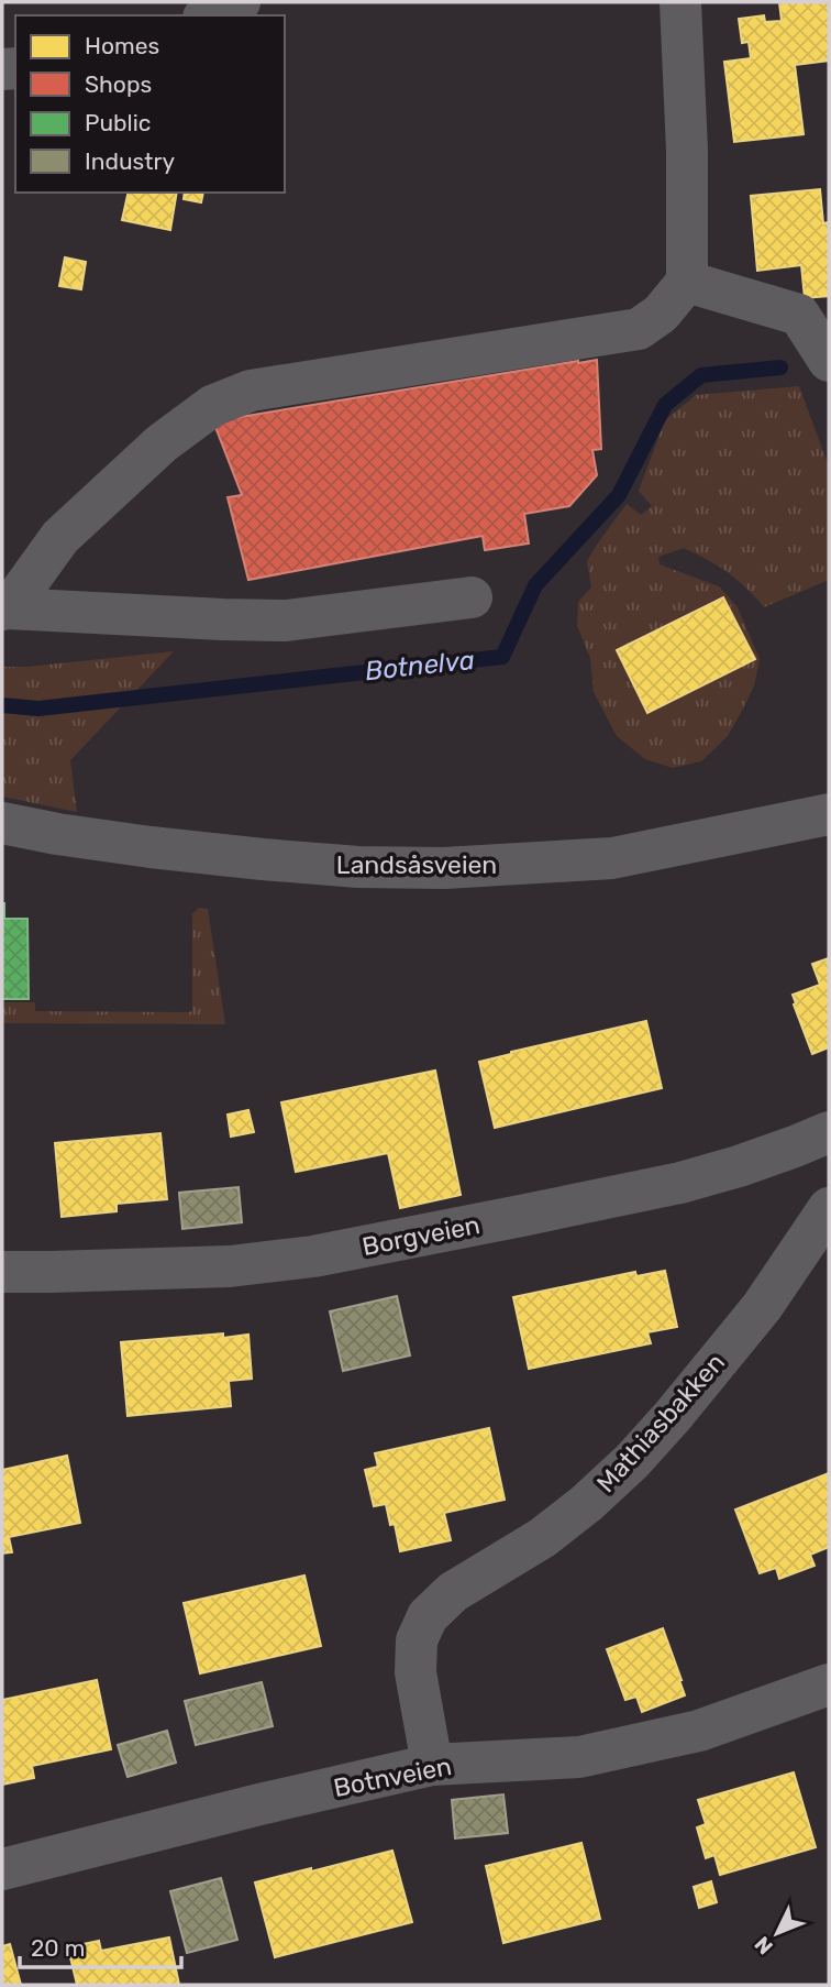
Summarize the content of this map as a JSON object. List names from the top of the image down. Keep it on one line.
{"streets":{"street":["Landsåsveien","Borgveien","Mathiasbakken","Botnveien"]},"crossings":[["Mathiasbakken","Botnveien"]],"water":["Botnelva"],"legend":["Homes","Shops","Public","Industry"],"scale_bar":"20 m","north":"bottom left"}
